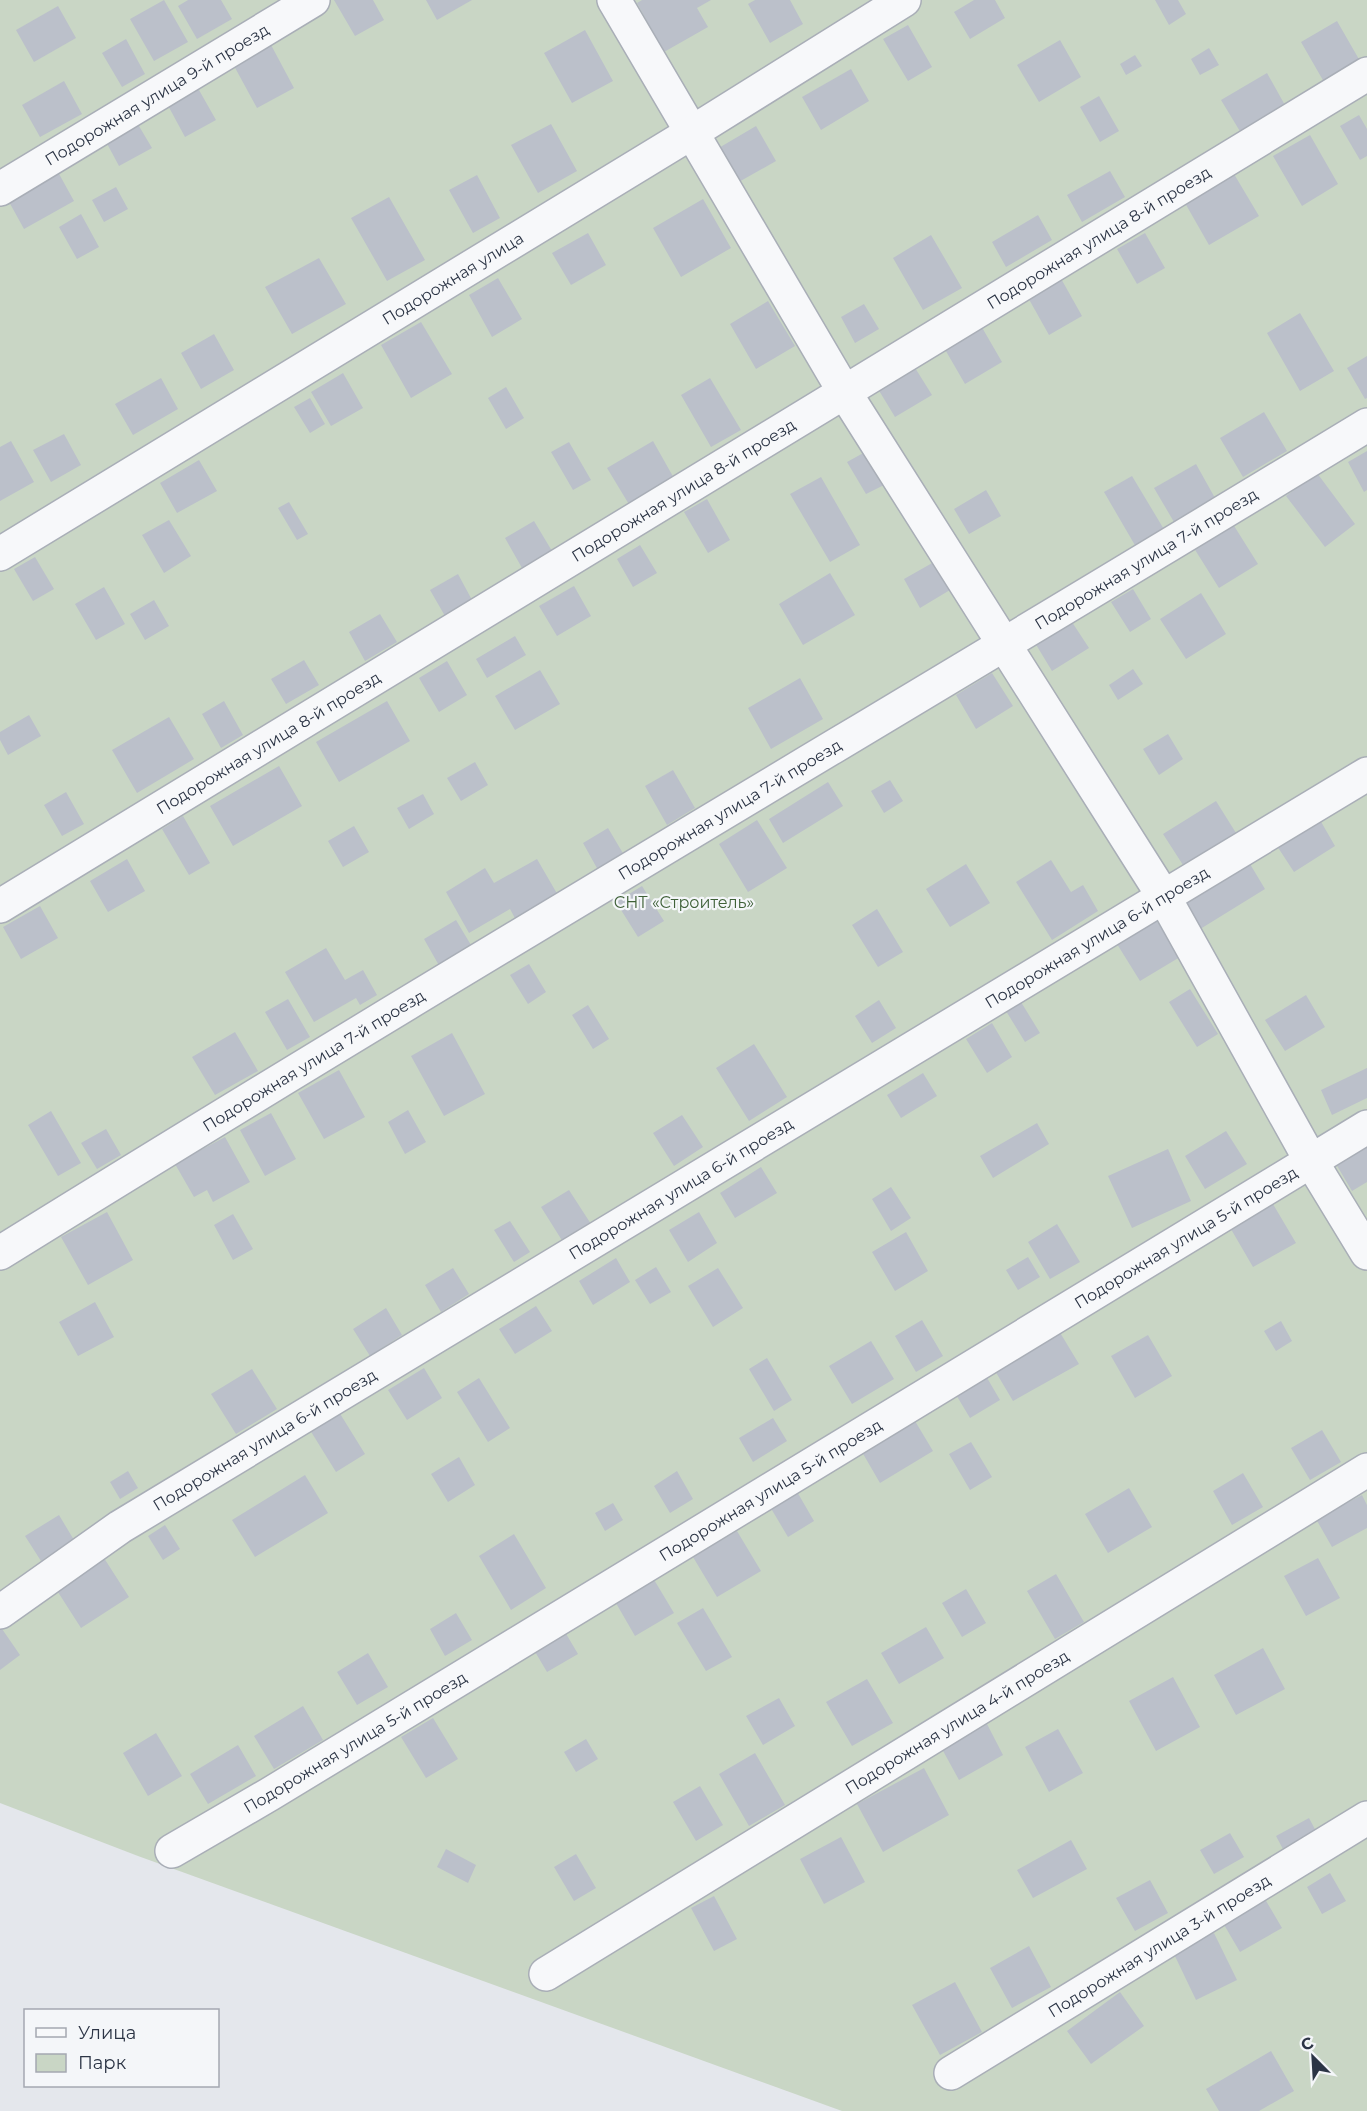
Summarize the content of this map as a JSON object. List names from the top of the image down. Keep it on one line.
{"streets":{"street":["Подорожная улица 9-й проезд","Подорожная улица 8-й проезд","Подорожная улица","Подорожная улица 7-й проезд","Подорожная улица 6-й проезд","Подорожная улица 5-й проезд","Подорожная улица 4-й проезд","Подорожная улица 3-й проезд"]},"parks":["СНТ «Строитель»"],"legend":["Улица","Парк"],"north":"top left"}
